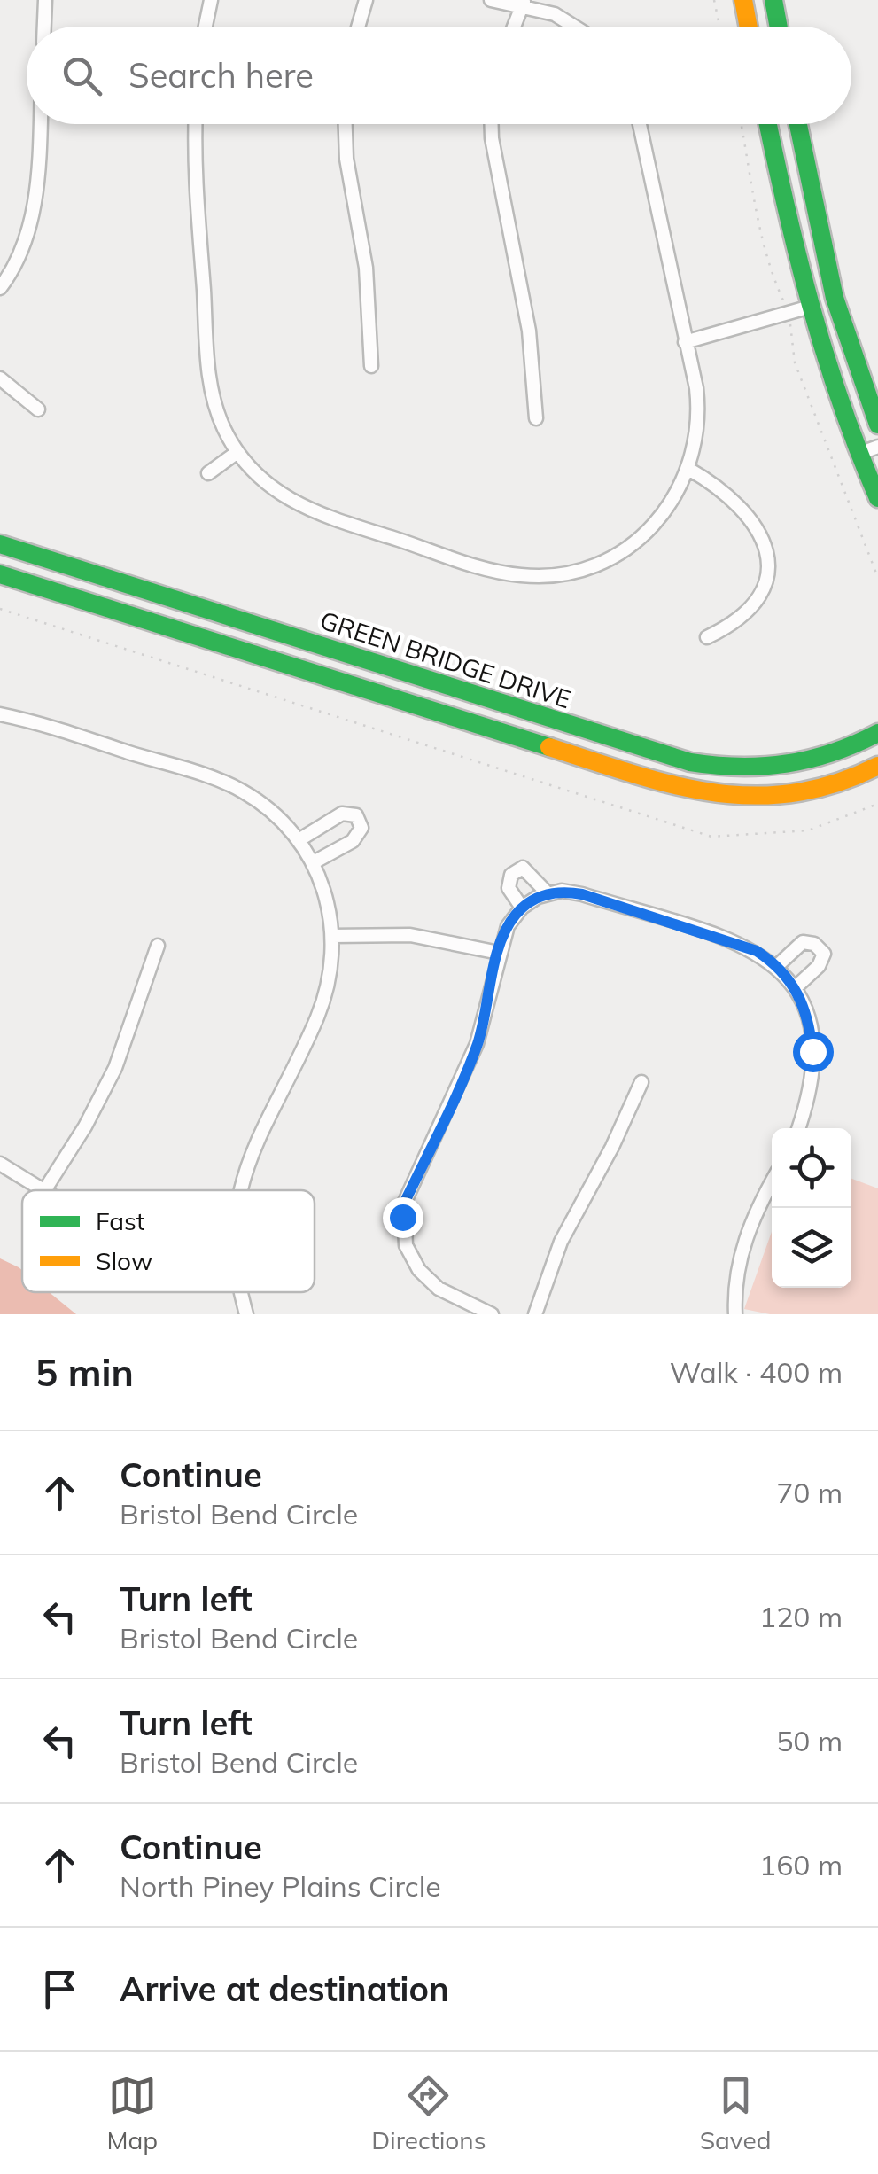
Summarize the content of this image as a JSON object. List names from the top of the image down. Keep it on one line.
{"streets":{"main road":["GREEN BRIDGE DRIVE"]},"legend":["Fast","Slow"],"page":{"search":"Search here","heading":["5 min","Walk · 400 m"],"list":[["Continue","Bristol Bend Circle","70 m"],["Turn left","Bristol Bend Circle","120 m"],["Turn left","Bristol Bend Circle","50 m"],["Continue","North Piney Plains Circle","160 m"],"Arrive at destination"],"nav":["Map","Directions","Saved"]}}
